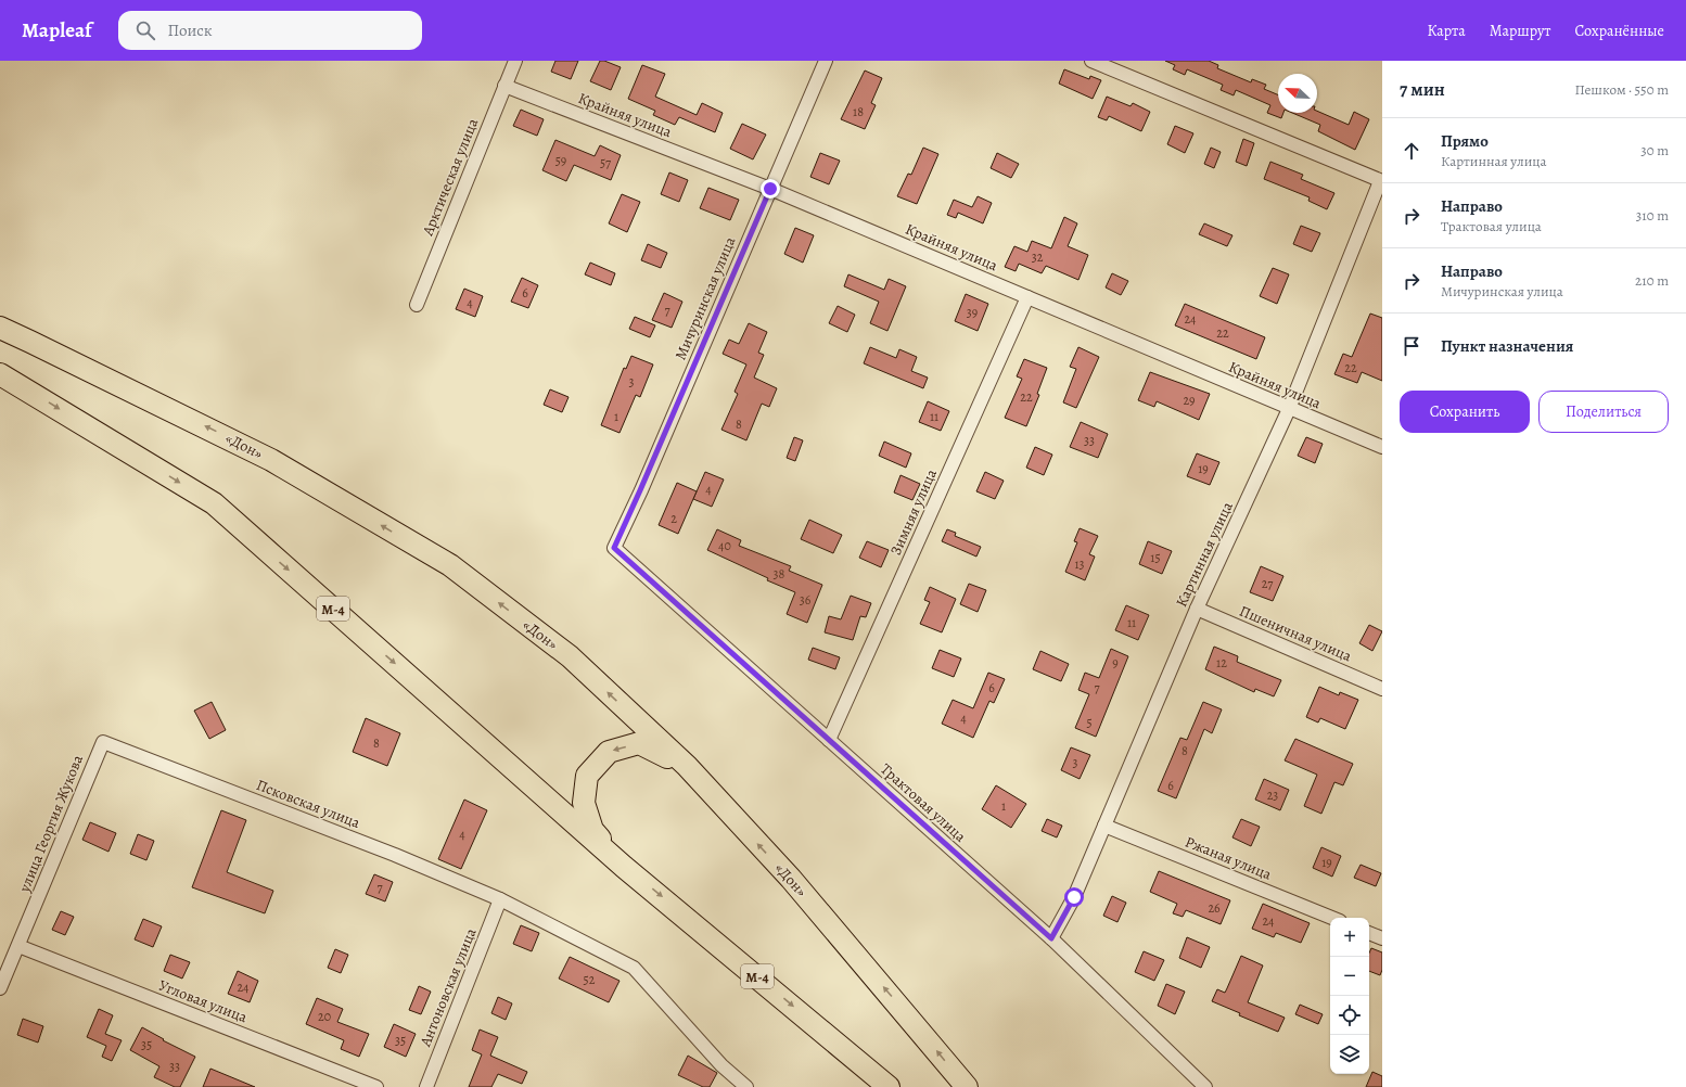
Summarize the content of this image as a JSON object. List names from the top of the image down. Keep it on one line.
{"streets":{"highway":["«Дон»","М-4"],"street":["Крайняя улица","Арктическая улица","Мичуринская улица","Зимняя улица","Картинная улица","Пшеничная улица","Трактовая улица","Псковская улица","улица Георгия Жукова","Ржаная улица","Антоновская улица","Угловая улица"]},"crossings":[["Крайняя улица","Арктическая улица"],["Крайняя улица","Мичуринская улица"],["Крайняя улица","Зимняя улица"],["Крайняя улица","Картинная улица"],["Мичуринская улица","Трактовая улица"],["«Дон»","М-4"],["Зимняя улица","Трактовая улица"],["Картинная улица","Пшеничная улица"],["Картинная улица","Трактовая улица"],["Картинная улица","Ржаная улица"],["Псковская улица","улица Георгия Жукова"],["Псковская улица","Антоновская улица"],["улица Георгия Жукова","Угловая улица"]],"house_numbers":["18","59","57","32","6","4","7","39","24","22","22","3","22","29","1","11","8","33","19","4","2","40","15","13","38","27","36","11","9","12","6","7","4","5","8","8","3","6","23","1","4","19","7","26","24","52","24","20","35","35","33"],"north":"top left","page":{"header":"Mapleaf","search":"Поиск","nav":["Карта","Маршрут","Сохранённые"],"heading":["7 мин","Пешком · 550 m"],"list":[["Прямо","Картинная улица","30 m"],["Направо","Трактовая улица","310 m"],["Направо","Мичуринская улица","210 m"],"Пункт назначения"],"buttons":["Сохранить","Поделиться"],"map_buttons":["+","−"]}}
